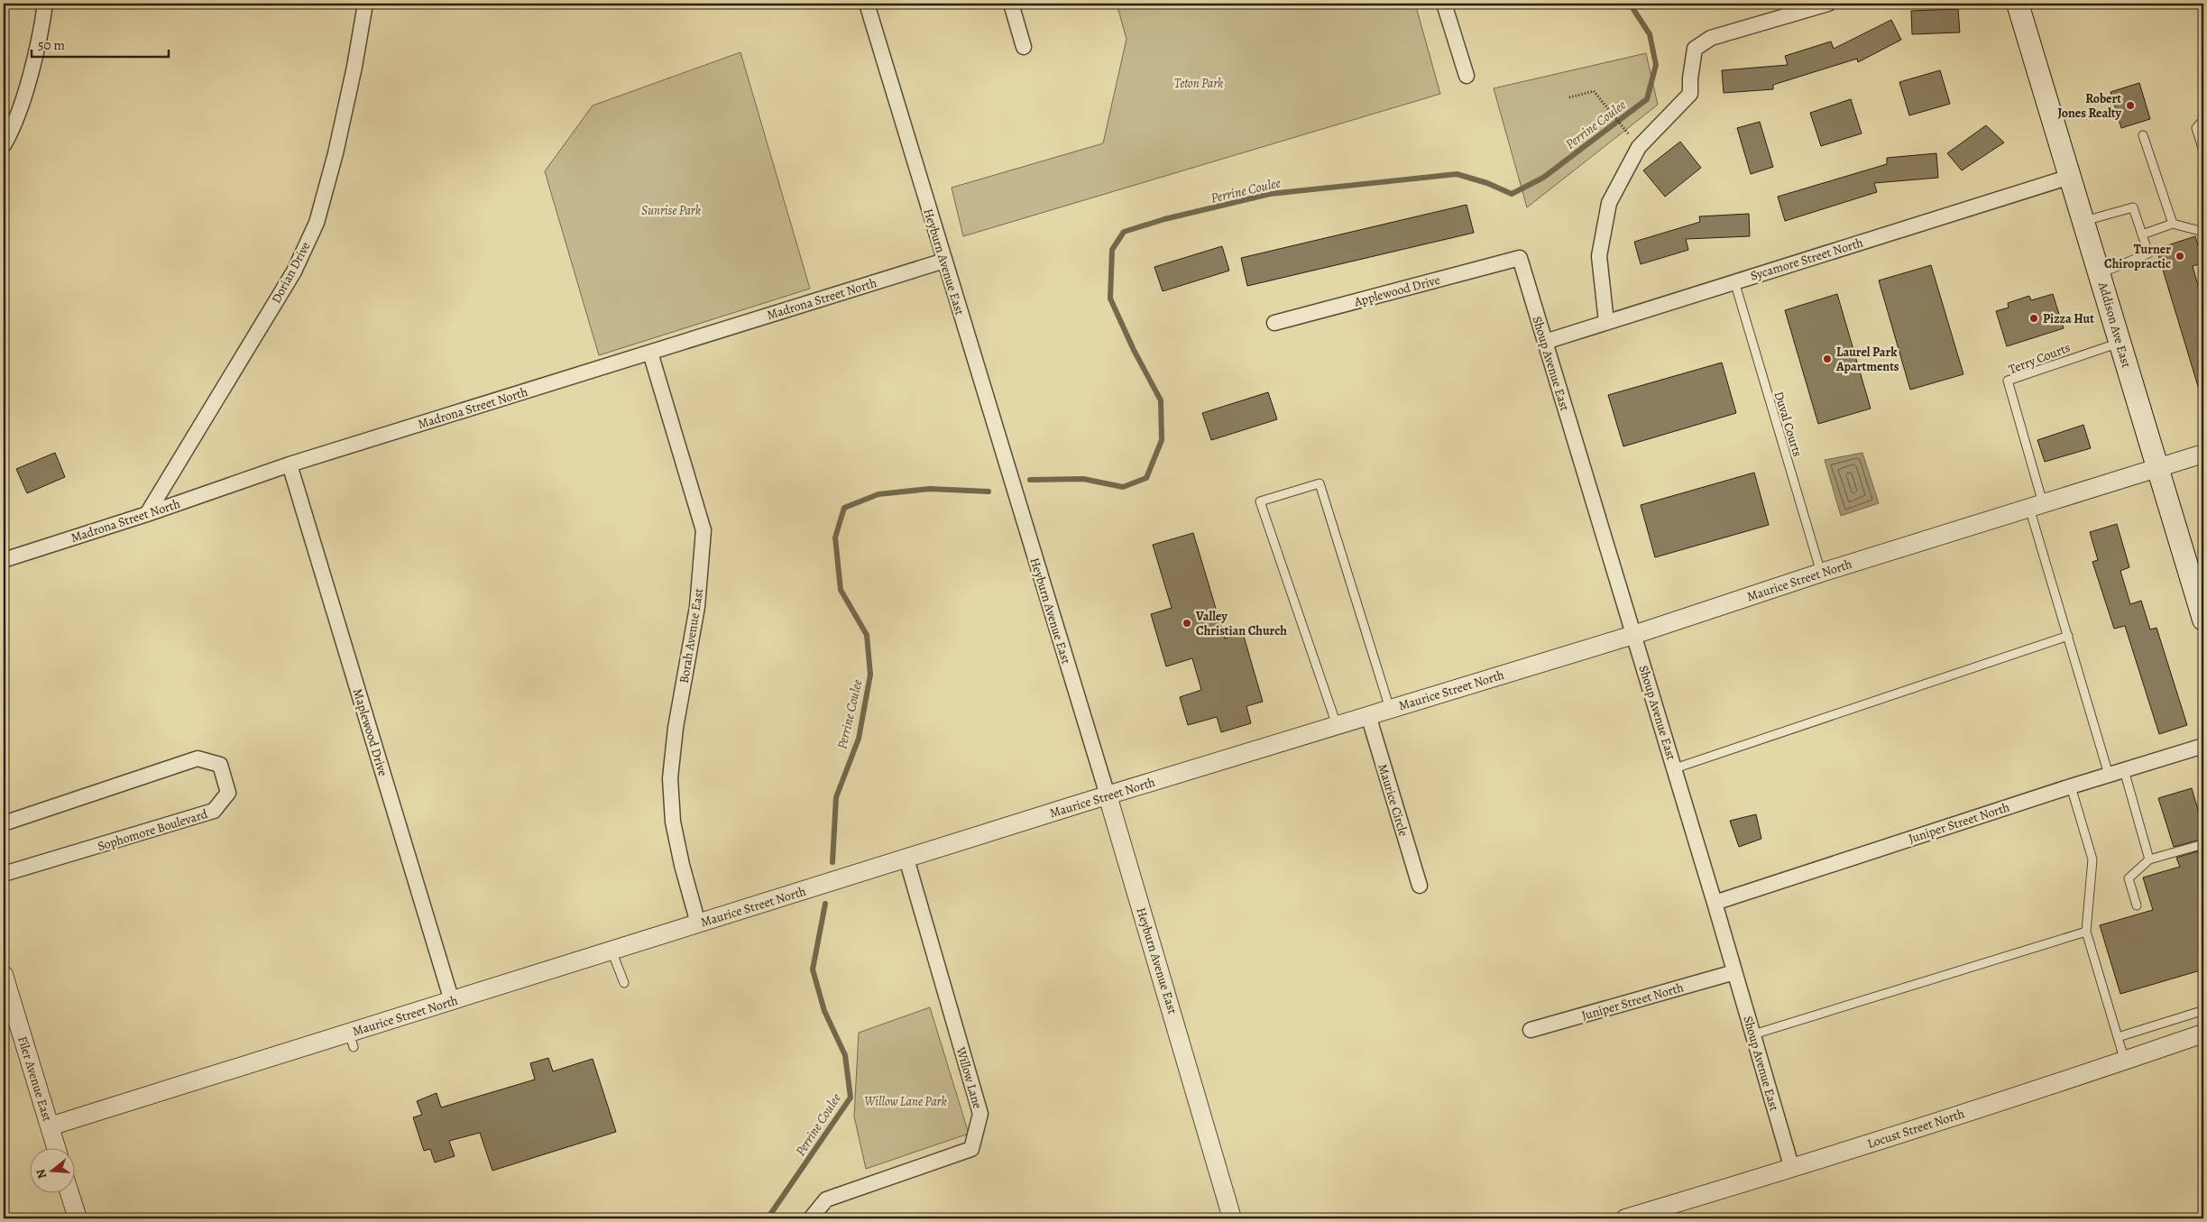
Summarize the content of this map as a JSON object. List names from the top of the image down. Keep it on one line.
{"streets":{"main road":["Addison Ave East"],"street":["Sycamore Street North","Heyburn Avenue East","Dorian Drive","Applewood Drive","Madrona Street North","Shoup Avenue East","Maurice Street North","Borah Avenue East","Maplewood Drive","Maurice Circle","Juniper Street North","Sophomore Boulevard","Willow Lane","Filer Avenue East","Locust Street North"],"lane":["Terry Courts","Duval Courts"]},"crossings":[["Sycamore Street North","Addison Ave East"],["Sycamore Street North","Shoup Avenue East"],["Sycamore Street North","Duval Courts"],["Heyburn Avenue East","Madrona Street North"],["Heyburn Avenue East","Maurice Street North"],["Dorian Drive","Madrona Street North"],["Applewood Drive","Shoup Avenue East"],["Madrona Street North","Borah Avenue East"],["Madrona Street North","Maplewood Drive"],["Addison Ave East","Terry Courts"],["Addison Ave East","Maurice Street North"],["Terry Courts","Maurice Street North"],["Shoup Avenue East","Maurice Street North"],["Shoup Avenue East","Juniper Street North"],["Shoup Avenue East","Locust Street North"],["Duval Courts","Maurice Street North"],["Maurice Street North","Borah Avenue East"],["Maurice Street North","Maplewood Drive"],["Maurice Street North","Maurice Circle"],["Maurice Street North","Willow Lane"],["Maurice Street North","Filer Avenue East"]],"water":["Perrine Coulee"],"parks":["Teton Park","Sunrise Park","Willow Lane Park"],"places":["Robert Jones Realty","Turner Chiropractic","Pizza Hut","Laurel Park Apartments","Valley Christian Church"],"scale_bar":"50 m","north":"left"}
